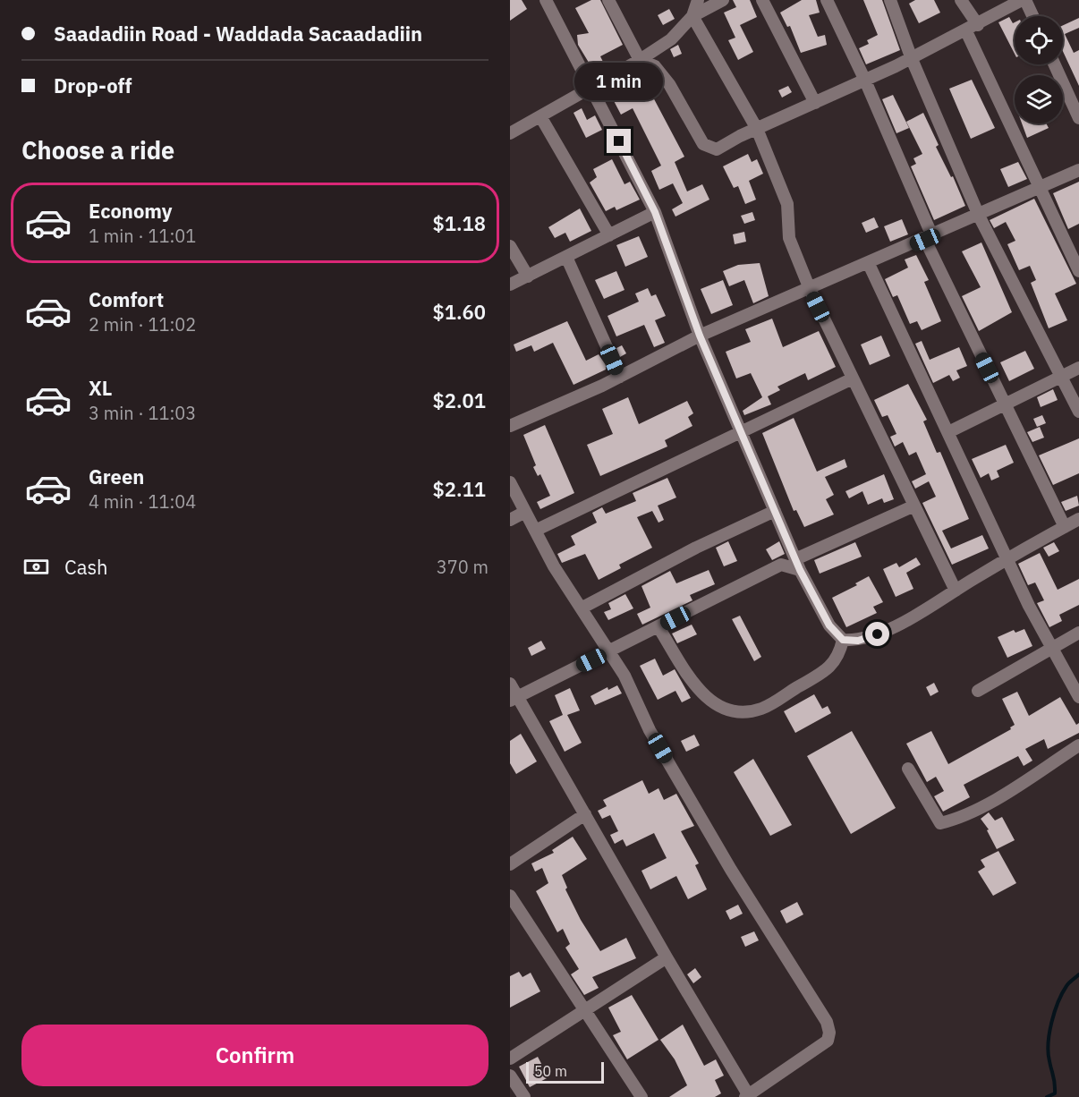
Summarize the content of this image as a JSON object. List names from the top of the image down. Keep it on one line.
{"scale_bar":"50 m","page":{"banner":["Saadadiin Road - Waddada Sacaadadiin","Drop-off"],"bubble":"1 min","heading":"Choose a ride","list":[{"name":"Economy","note":"1 min · 11:01","value":"$1.18"},{"name":"Comfort","note":"2 min · 11:02","value":"$1.60"},{"name":"XL","note":"3 min · 11:03","value":"$2.01"},{"name":"Green","note":"4 min · 11:04","value":"$2.11"}],"pay":["Cash","370 m"],"buttons":"Confirm","scale":"50 m"}}
